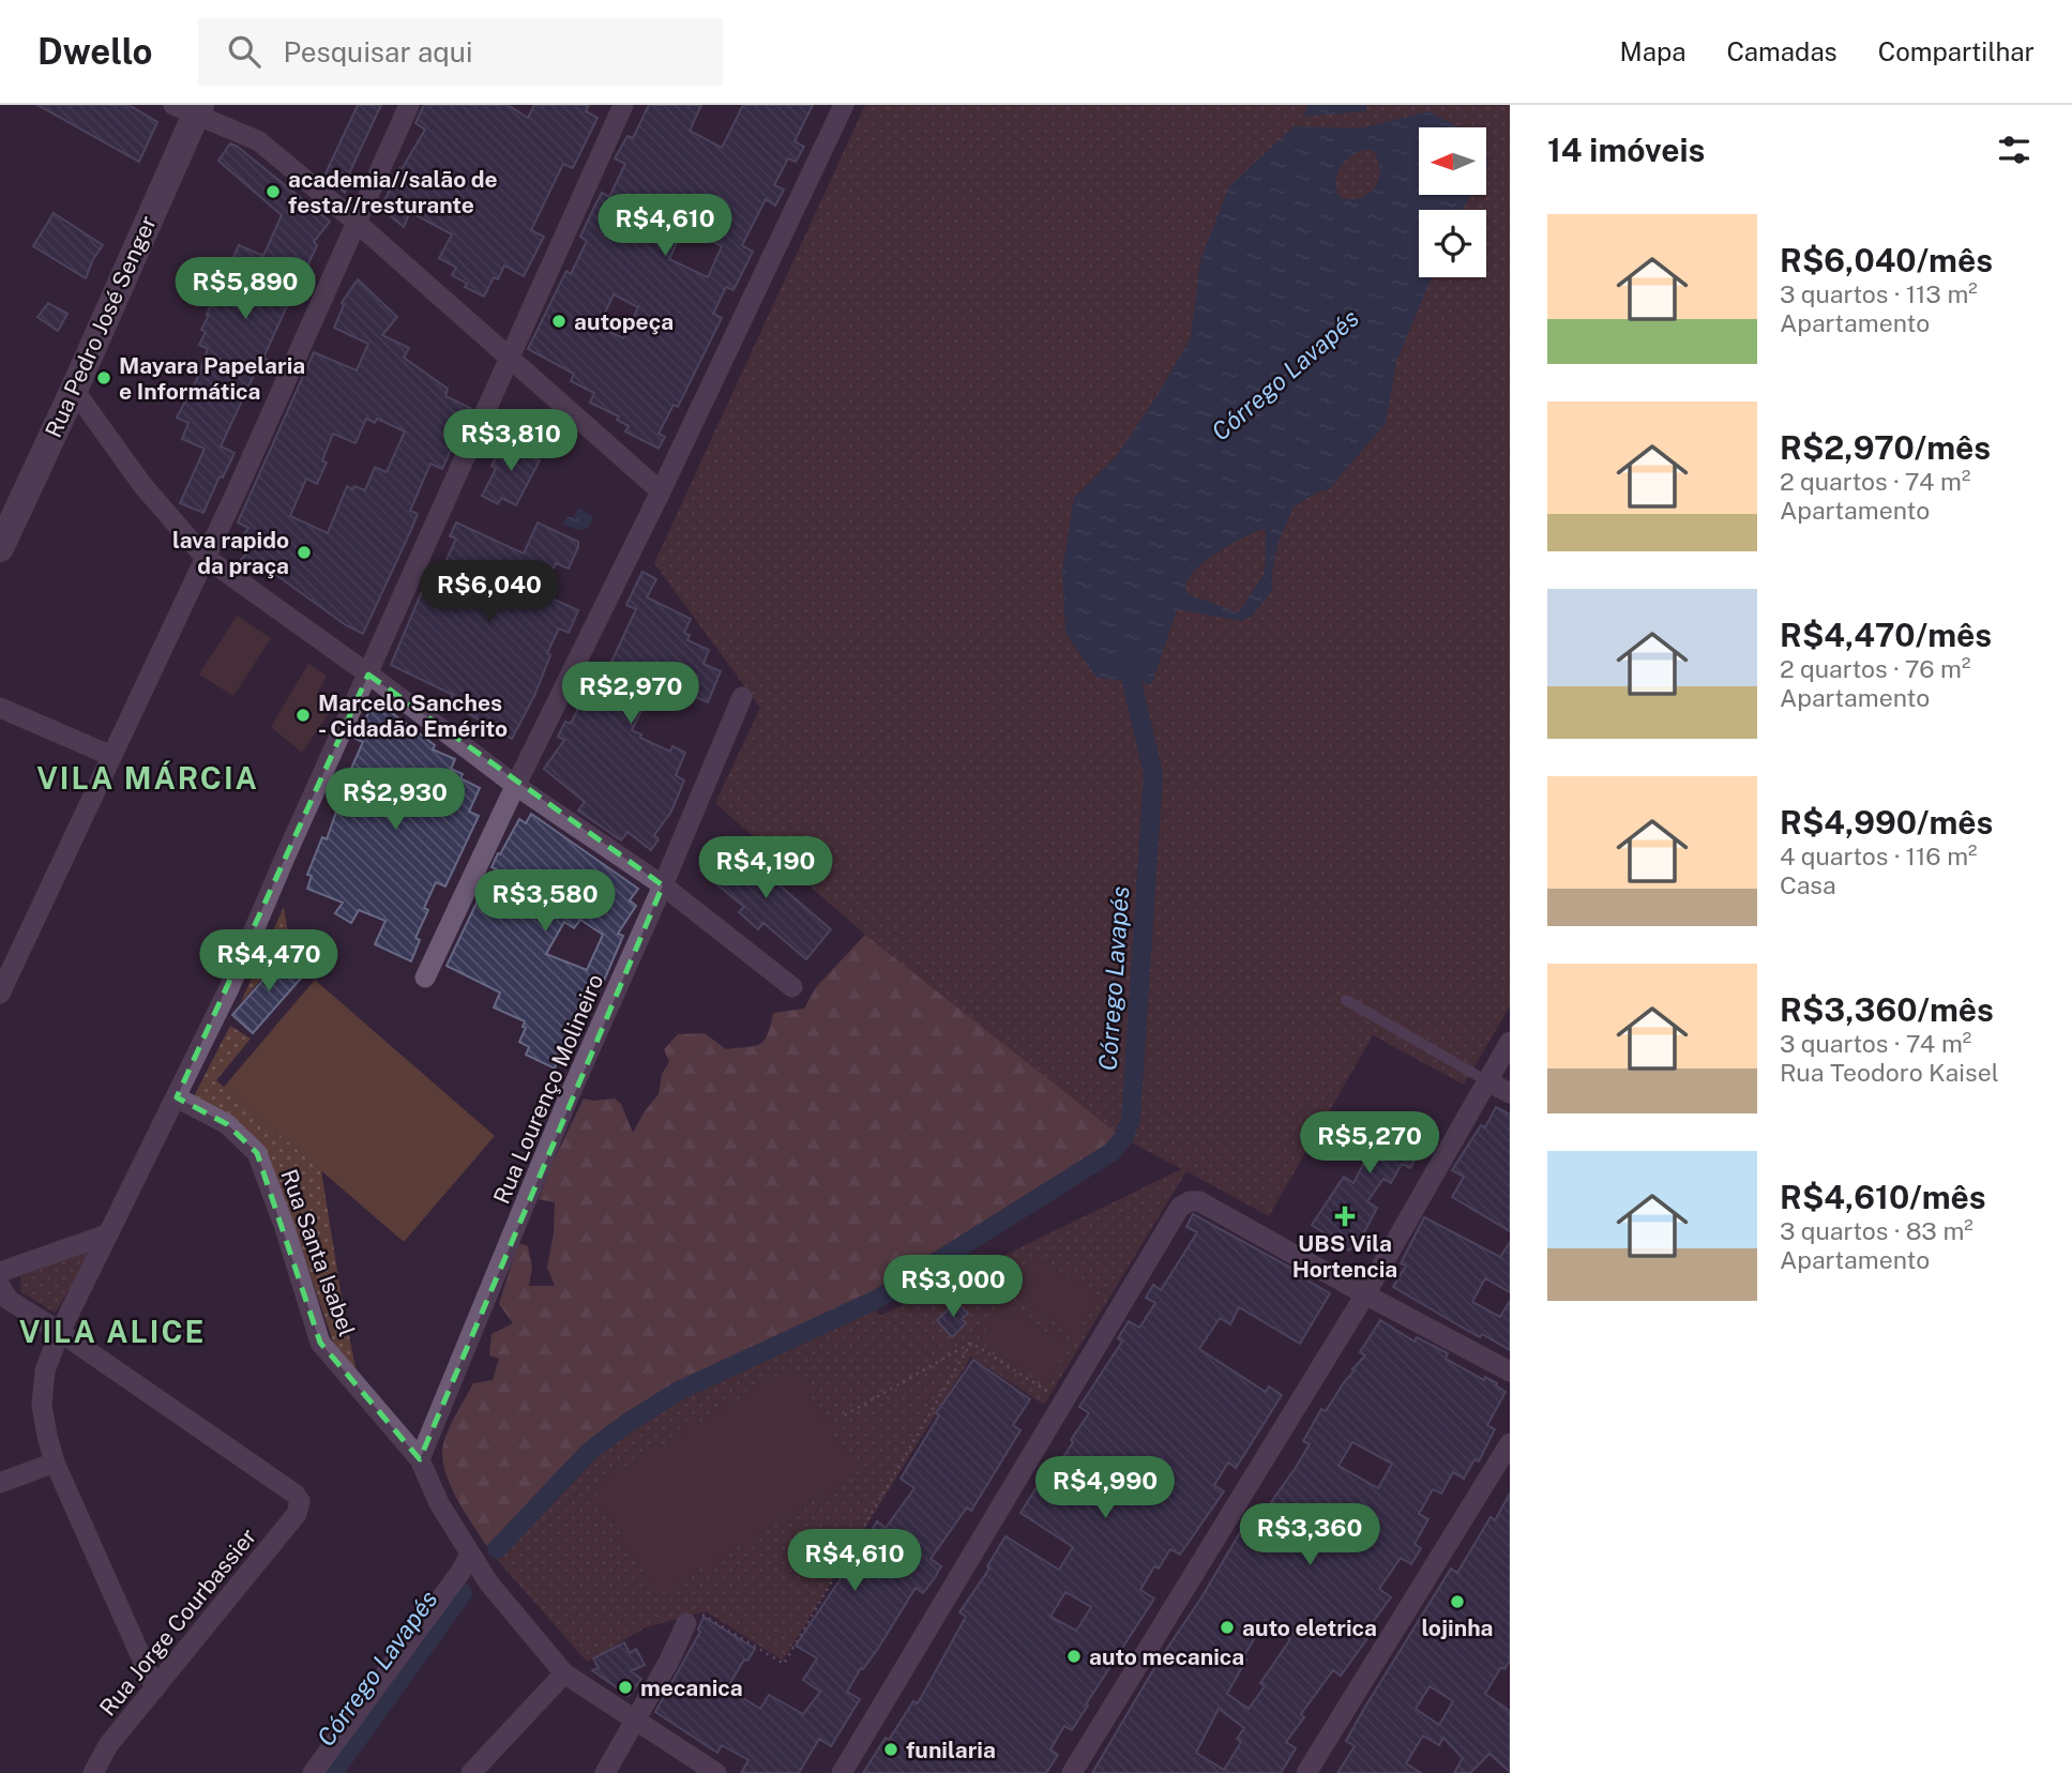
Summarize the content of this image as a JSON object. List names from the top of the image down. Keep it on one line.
{"streets":{"main road":["Rua Pedro José Senger"],"street":["Rua Lourenço Molineiro","Rua Santa Isabel","Rua Jorge Courbassier"]},"crossings":[["Rua Lourenço Molineiro","Rua Santa Isabel"]],"districts":["VILA MÁRCIA","VILA ALICE"],"water":["Córrego Lavapés"],"places":{"other":["academia//salão de festa//resturante","autopeça","Mayara Papelaria e Informática","lava rapido da praça","Marcelo Sanches - Cidadão Emérito","lojinha","auto eletrica","auto mecanica","mecanica","funilaria"],"health":["UBS Vila Hortencia"]},"north":"left","page":{"header":"Dwello","search":"Pesquisar aqui","nav":["Mapa","Camadas","Compartilhar"],"heading":"14 imóveis","price":["R$4,610","R$5,890","R$3,810","R$6,040","R$2,970","R$2,930","R$4,190","R$3,580","R$4,470","R$5,270","R$3,000","R$4,990","R$3,360","R$4,610"],"list":[{"name":"R$6,040/mês","note":"3 quartos · 113 m² · Apartamento"},{"name":"R$2,970/mês","note":"2 quartos · 74 m² · Apartamento"},{"name":"R$4,470/mês","note":"2 quartos · 76 m² · Apartamento"},{"name":"R$4,990/mês","note":"4 quartos · 116 m² · Casa"},{"name":"R$3,360/mês","note":"3 quartos · 74 m² · Rua Teodoro Kaisel"},{"name":"R$4,610/mês","note":"3 quartos · 83 m² · Apartamento"}]}}
